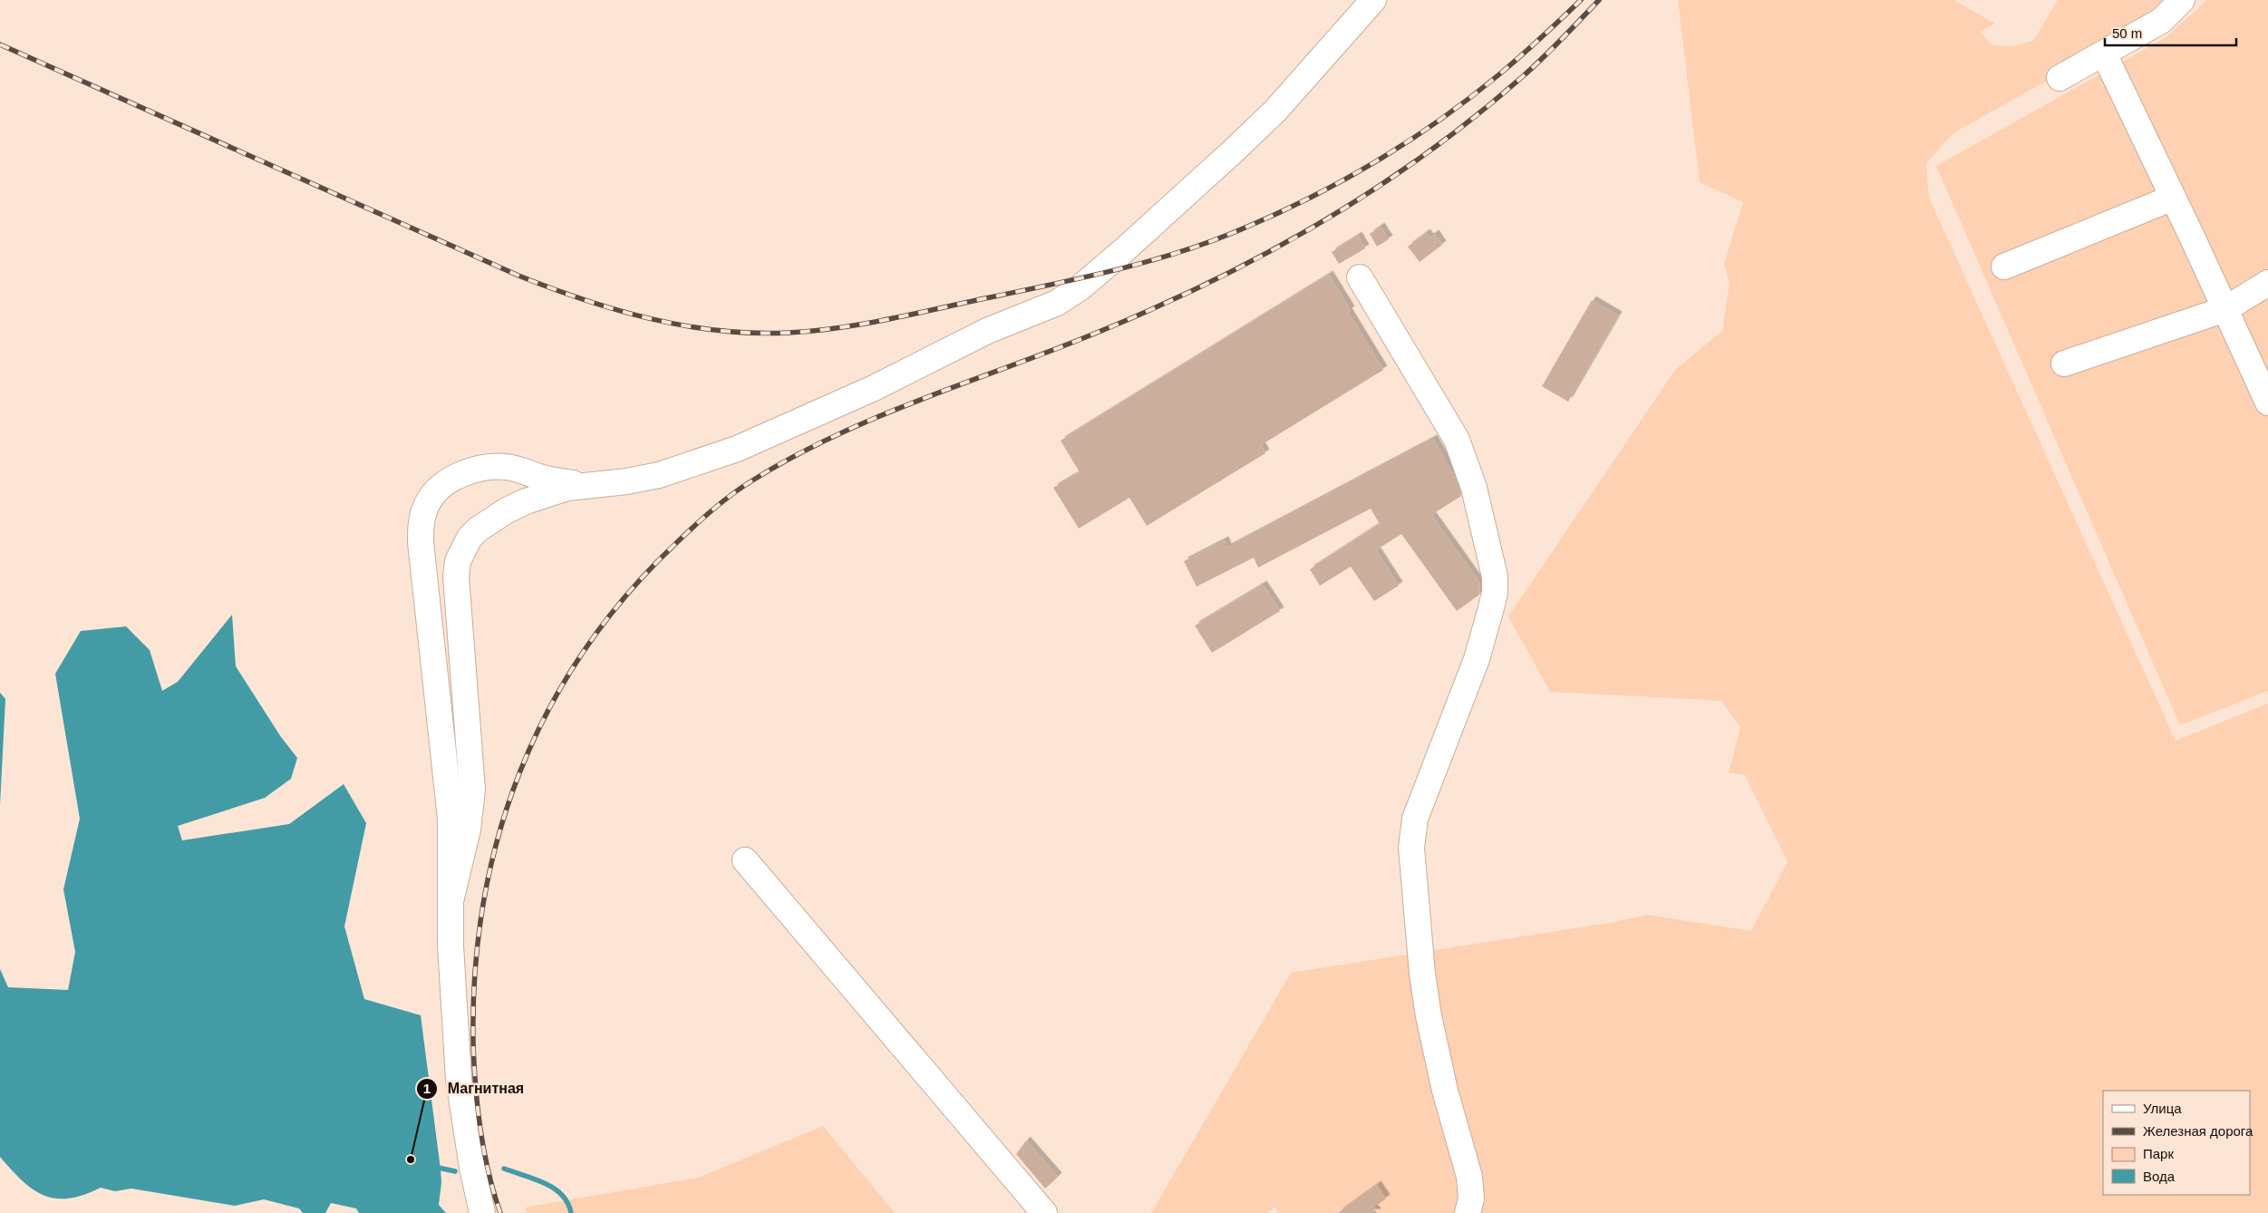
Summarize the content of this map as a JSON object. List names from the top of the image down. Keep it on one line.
{"places":["Магнитная"],"legend":["Улица","Железная дорога","Парк","Вода"],"scale_bar":"50 m"}
